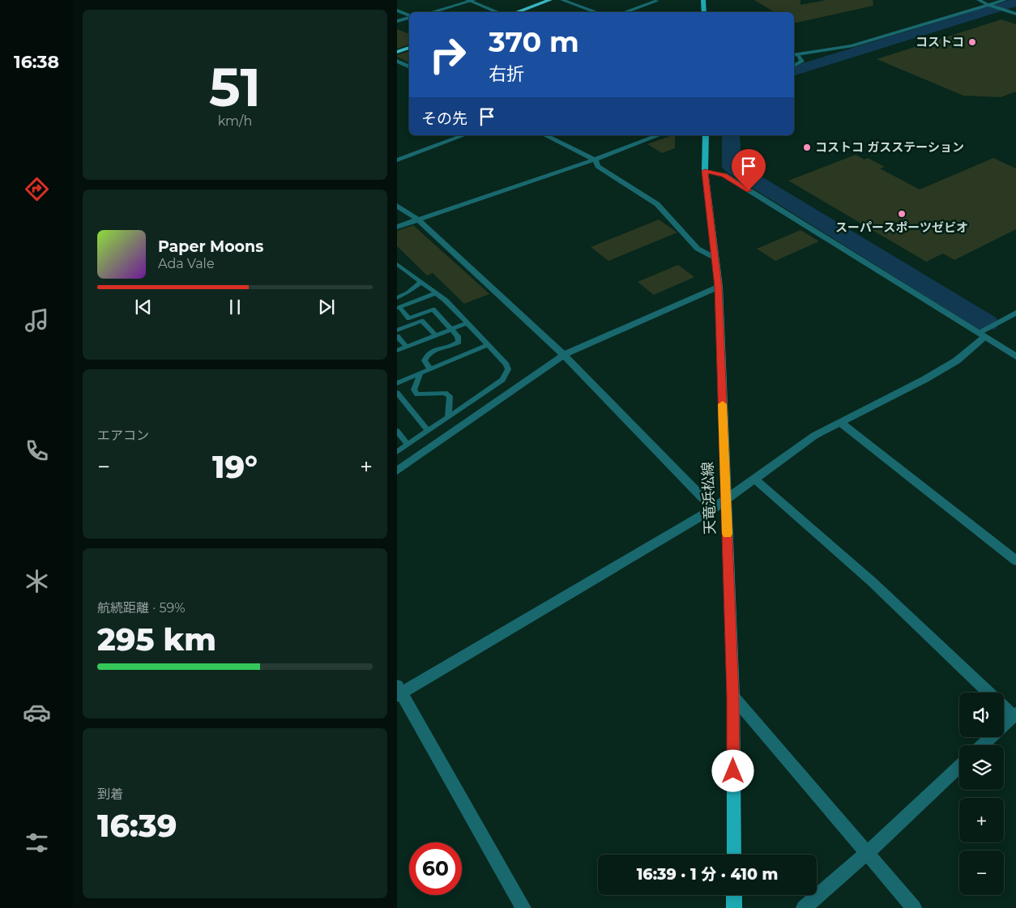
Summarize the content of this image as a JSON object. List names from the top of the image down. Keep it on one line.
{"streets":{"main road":["天竜浜松線"]},"places":["コストコ","コストコ ガスステーション","スーパースポーツゼビオ"],"page":{"tabs":"16:38","tile":[["51","km/h"],"エアコン",["航続距離 · 59%","295 km"],["到着","16:39"]],"turn":["370 m","右折"],"then":"その先","song":["Paper Moons","Ada Vale"],"heat":["−","19°","+"],"map_buttons":["+","−"],"limit":"60","trip":"16:39 · 1 分 · 410 m"}}
